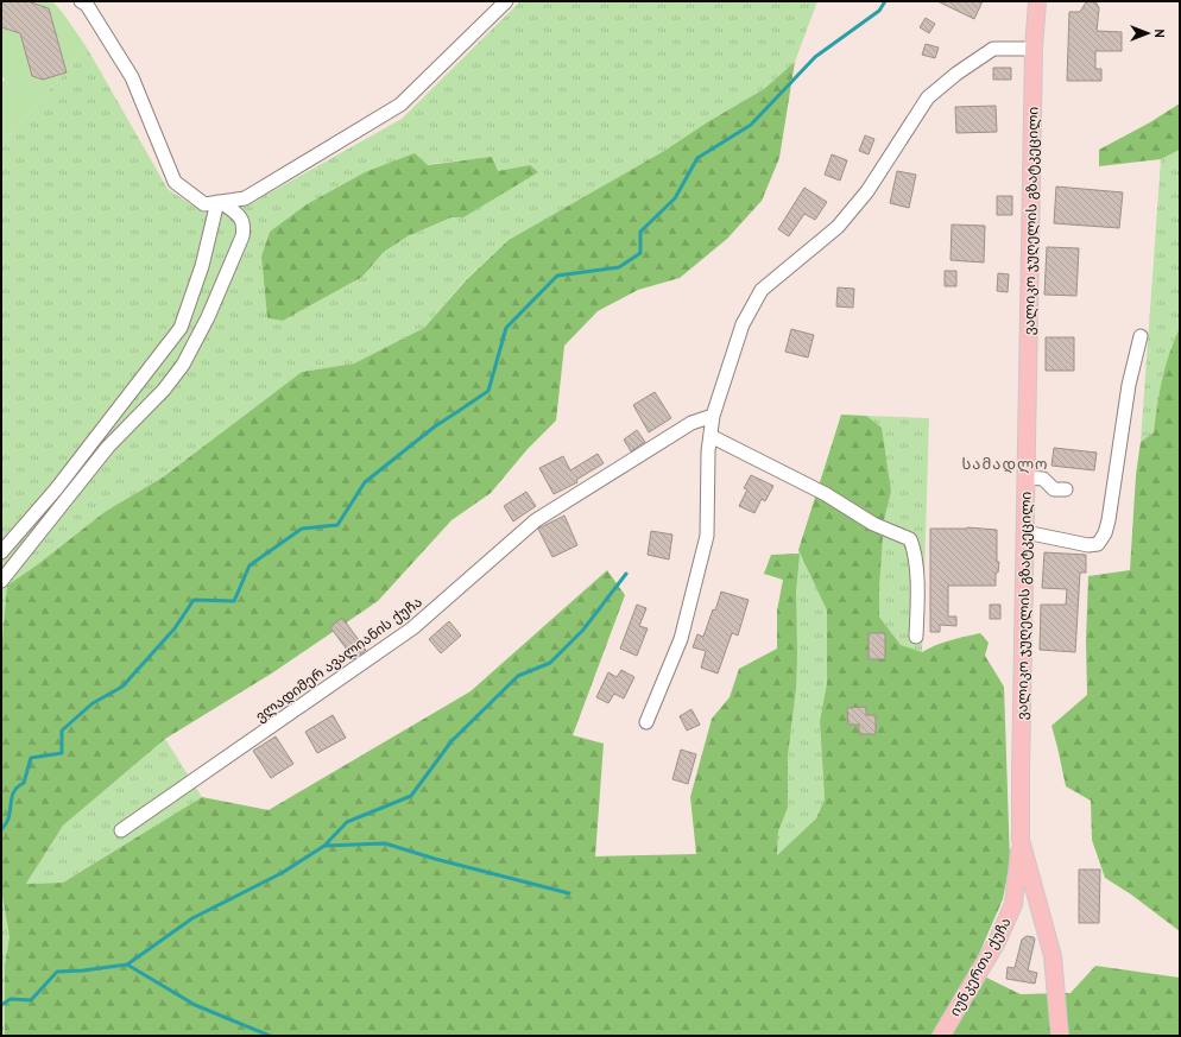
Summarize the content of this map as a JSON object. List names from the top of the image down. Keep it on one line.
{"streets":{"main road":["ვალიკო ჯუღელის გზატკეცილი","იუნკერთა ქუჩა"],"street":["ვლადიმერ ავალიანის ქუჩა"]},"crossings":[["ვალიკო ჯუღელის გზატკეცილი","იუნკერთა ქუჩა"]],"districts":["სამადლო"],"north":"right"}
